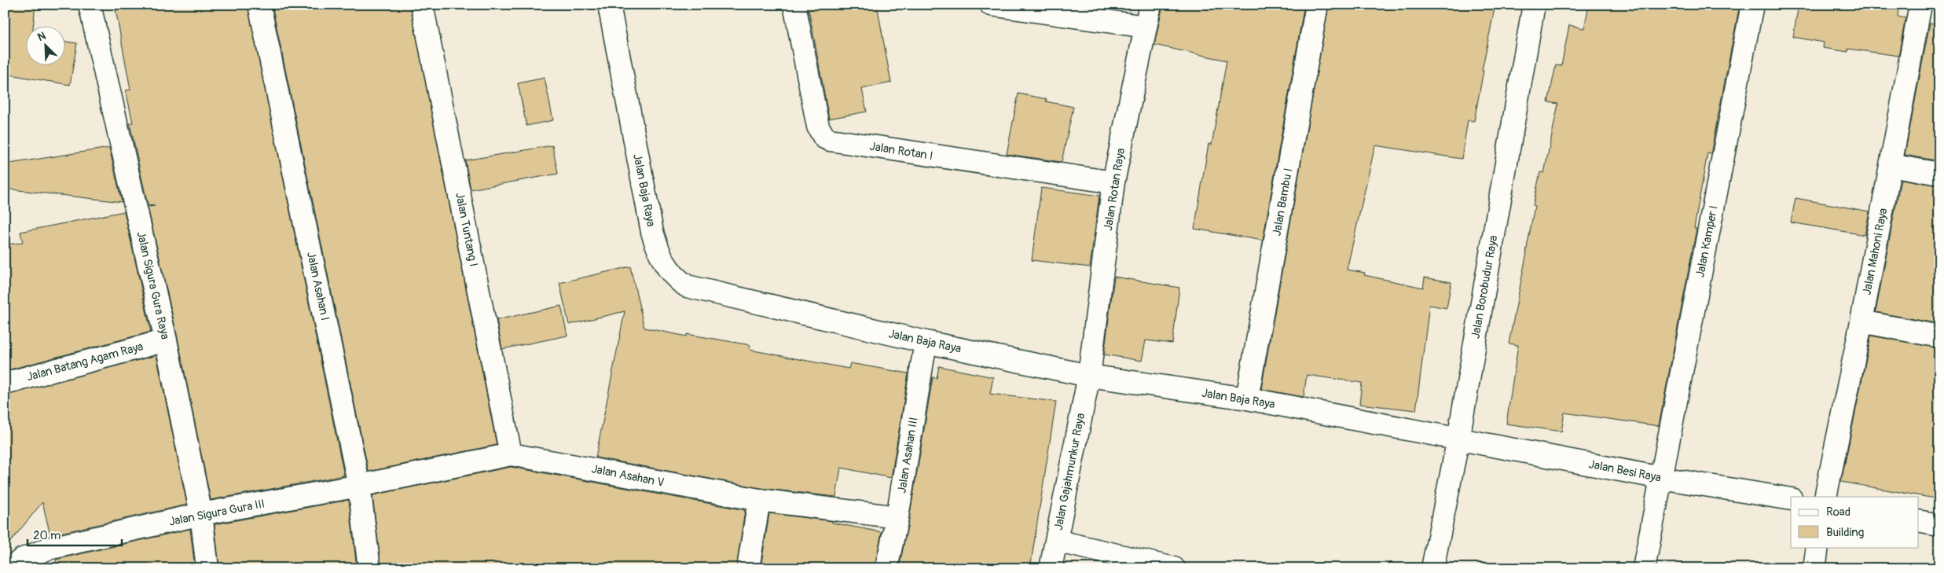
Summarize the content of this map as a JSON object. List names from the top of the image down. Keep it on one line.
{"streets":{"street":["Jalan Rotan I","Jalan Rotan Raya","Jalan Baja Raya","Jalan Bambu I","Jalan Tuntang I","Jalan Kamper I","Jalan Mahoni Raya","Jalan Sigura Gura Raya","Jalan Asahan I","Jalan Borobudur Raya","Jalan Batang Agam Raya","Jalan Asahan III","Jalan Besi Raya","Jalan Gajahmunkur Raya","Jalan Asahan V","Jalan Sigura Gura III"]},"crossings":[["Jalan Rotan I","Jalan Rotan Raya"],["Jalan Rotan Raya","Jalan Baja Raya"],["Jalan Rotan Raya","Jalan Gajahmunkur Raya"],["Jalan Baja Raya","Jalan Bambu I"],["Jalan Baja Raya","Jalan Borobudur Raya"],["Jalan Baja Raya","Jalan Asahan III"],["Jalan Baja Raya","Jalan Besi Raya"],["Jalan Baja Raya","Jalan Gajahmunkur Raya"],["Jalan Tuntang I","Jalan Asahan V"],["Jalan Kamper I","Jalan Besi Raya"],["Jalan Sigura Gura Raya","Jalan Batang Agam Raya"],["Jalan Sigura Gura Raya","Jalan Sigura Gura III"],["Jalan Asahan I","Jalan Asahan V"],["Jalan Asahan I","Jalan Sigura Gura III"],["Jalan Borobudur Raya","Jalan Besi Raya"],["Jalan Asahan III","Jalan Asahan V"],["Jalan Asahan V","Jalan Sigura Gura III"]],"legend":["Road","Building"],"scale_bar":"20 m","north":"top left"}
